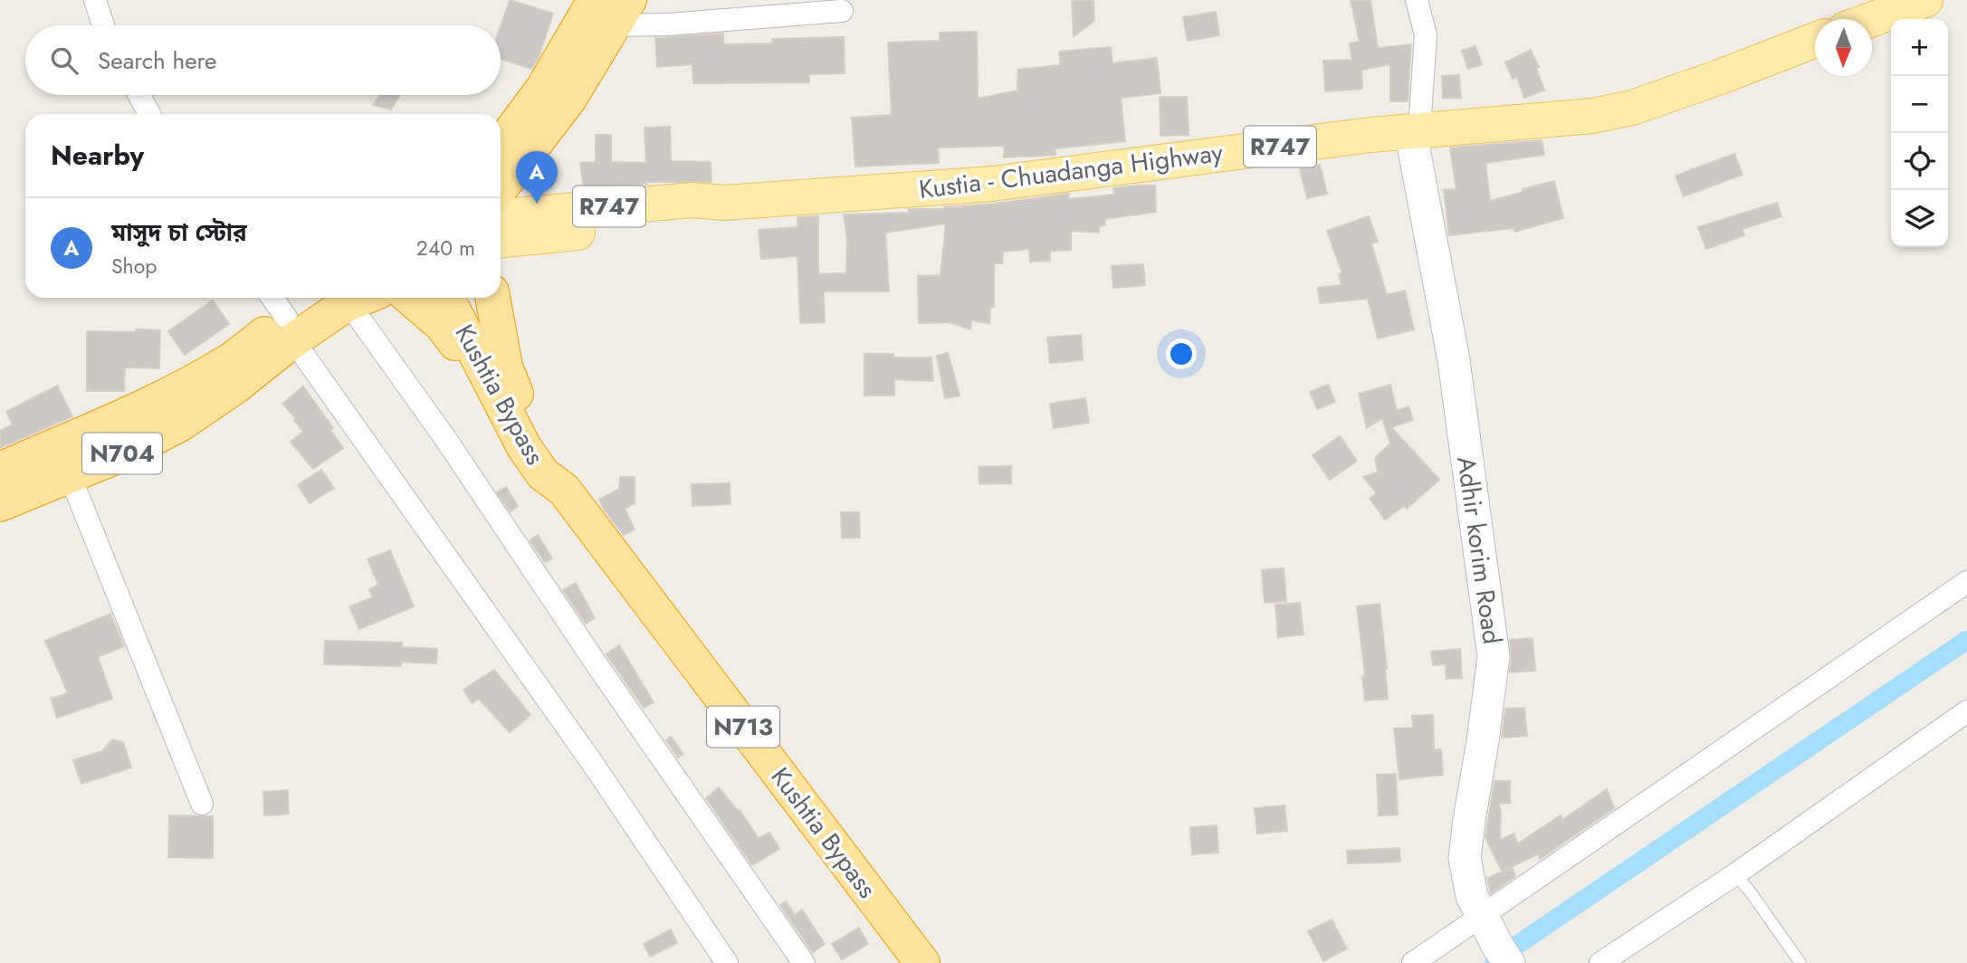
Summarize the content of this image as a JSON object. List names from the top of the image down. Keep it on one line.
{"streets":{"highway":["Kushtia Bypass","N704","N713"],"main road":["R747","Kustia - Chuadanga Highway","Adhir korim Road"]},"crossings":[["Kustia - Chuadanga Highway","Adhir korim Road"]],"north":"bottom","page":{"map_buttons":["+","−"],"search":"Search here","heading":"Nearby","pins":"A","list":[{"mark":"A","name":"মাসুদ চা স্টোর","note":"Shop","value":"240 m"}]}}
